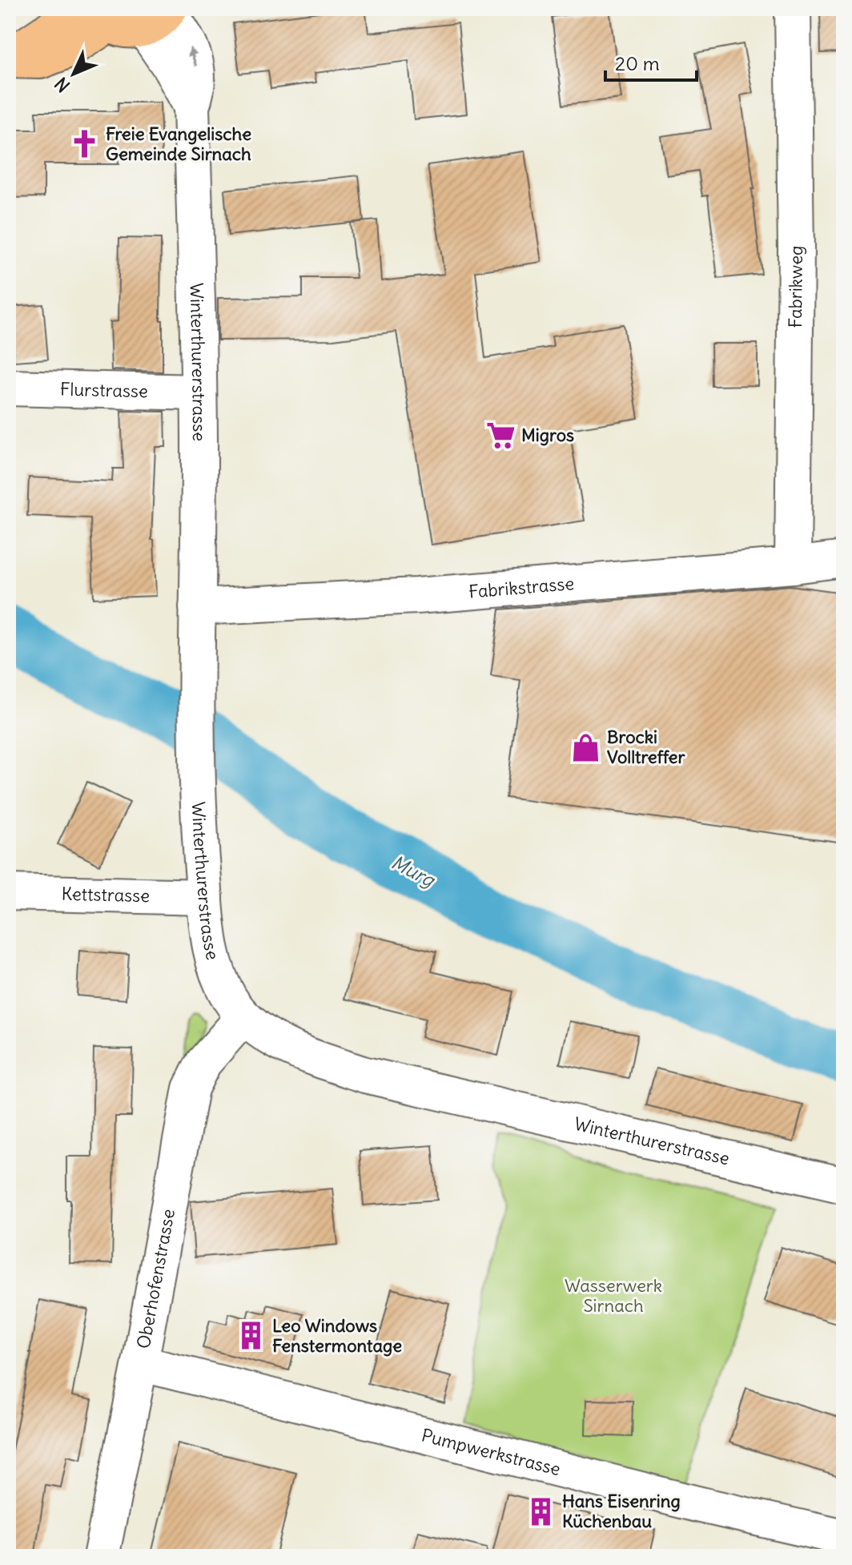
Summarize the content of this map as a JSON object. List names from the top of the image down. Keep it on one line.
{"streets":{"street":["Fabrikweg","Winterthurerstrasse","Flurstrasse","Fabrikstrasse","Kettstrasse","Oberhofenstrasse","Pumpwerkstrasse"]},"crossings":[["Fabrikweg","Fabrikstrasse"],["Winterthurerstrasse","Flurstrasse"],["Winterthurerstrasse","Fabrikstrasse"],["Winterthurerstrasse","Kettstrasse"],["Winterthurerstrasse","Oberhofenstrasse"],["Oberhofenstrasse","Pumpwerkstrasse"]],"water":["Murg"],"parks":["Wasserwerk Sirnach"],"places":{"church":["Freie Evangelische Gemeinde Sirnach"],"supermarket":["Migros"],"shop":["Brocki Volltreffer"],"building":["Leo Windows Fenstermontage","Hans Eisenring Küchenbau"]},"scale_bar":"20 m","north":"bottom left"}
